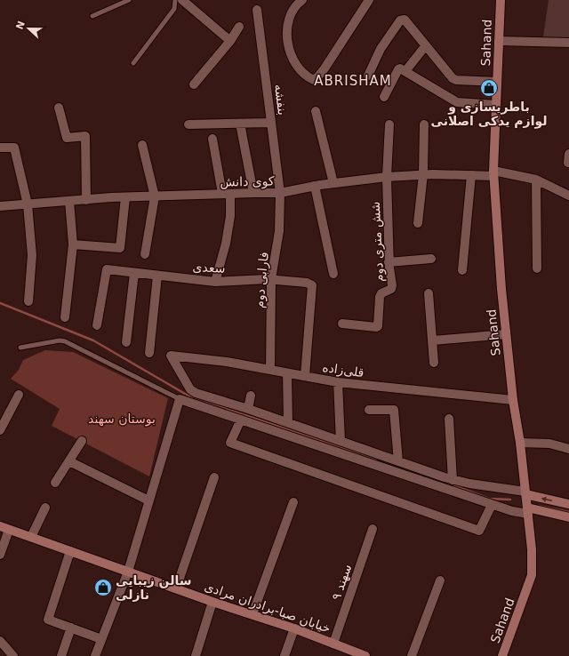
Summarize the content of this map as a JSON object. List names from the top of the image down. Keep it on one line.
{"streets":{"main road":["Sahand","خیابان صبا-برادران مرادی"],"street":["بنفشه","کوی دانش","شش متری دوم","سعدی","فارابی دوم","قلی‌زاده","سهند ۹"]},"crossings":[["Sahand","کوی دانش"],["Sahand","قلی‌زاده"],["بنفشه","کوی دانش"],["بنفشه","فارابی دوم"],["کوی دانش","شش متری دوم"],["کوی دانش","فارابی دوم"],["سعدی","فارابی دوم"],["سعدی","قلی‌زاده"],["فارابی دوم","قلی‌زاده"],["سهند ۹","خیابان صبا-برادران مرادی"]],"districts":["ABRISHAM"],"parks":["بوستان سهند"],"places":{"shop":["باطریسازی و لوازم یدکی اصلانی","سالن زیبایی نازلی"]},"north":"left"}
